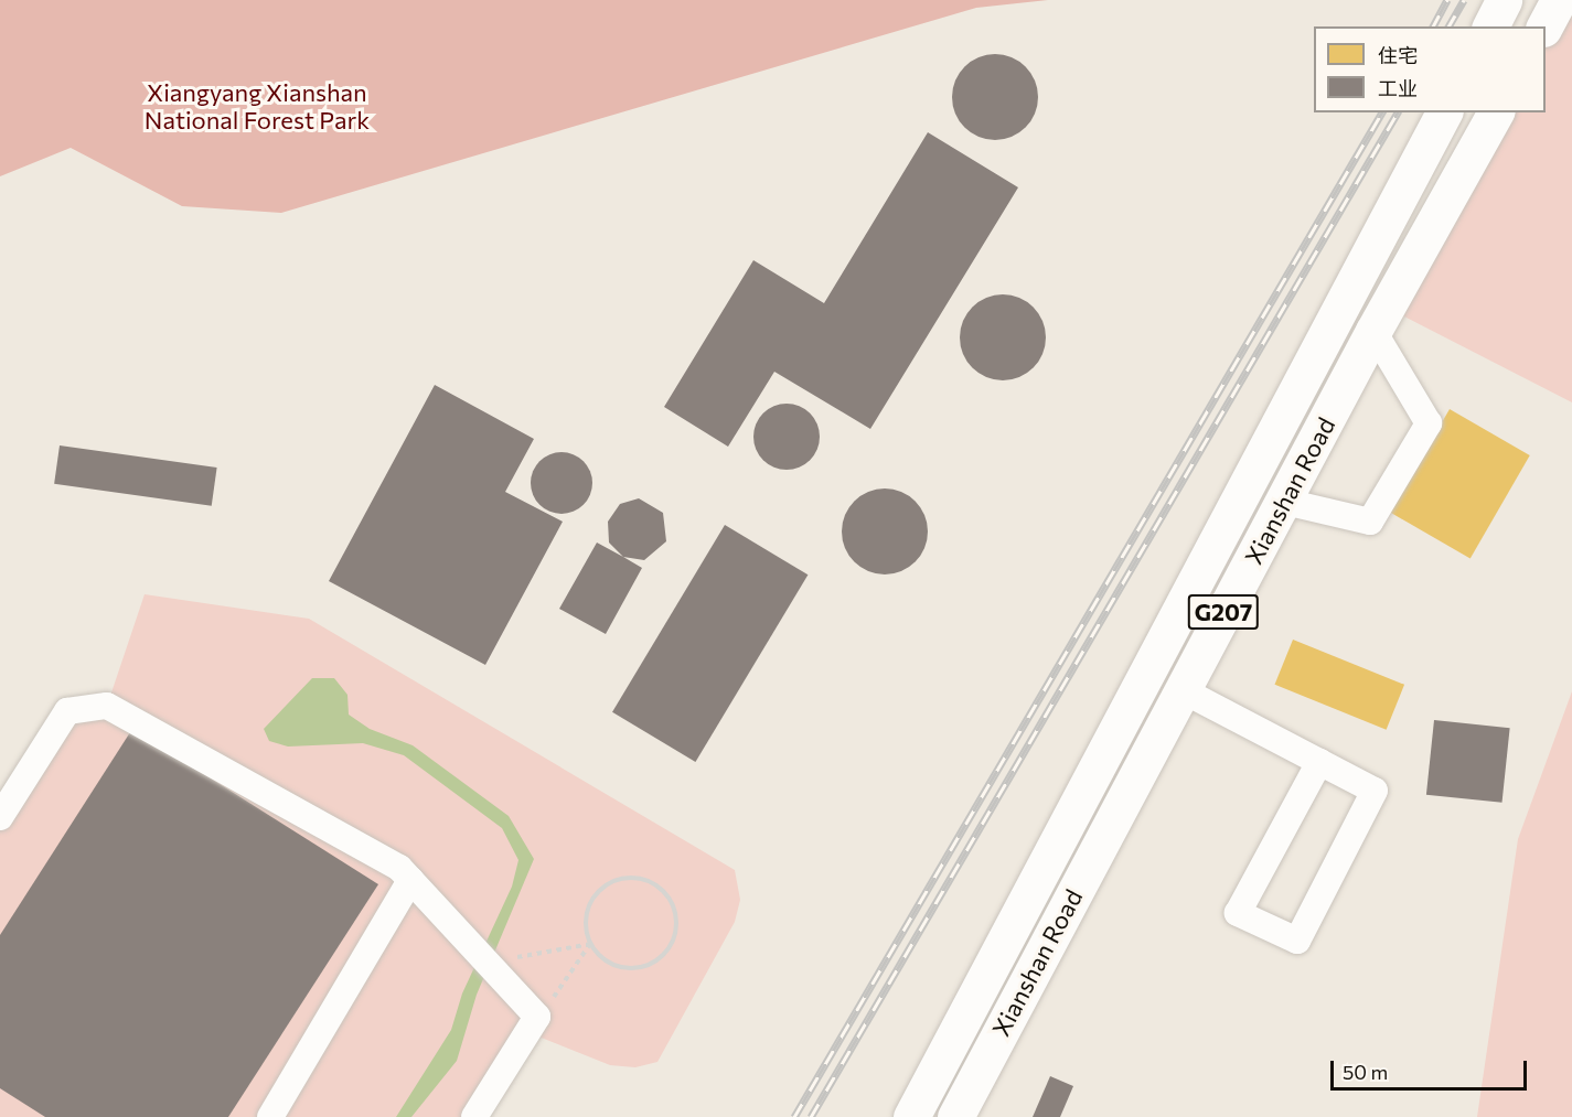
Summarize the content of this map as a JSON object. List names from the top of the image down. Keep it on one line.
{"streets":{"highway":["Xianshan Road","G207"]},"parks":["Xiangyang Xianshan National Forest Park"],"legend":["住宅","工业"],"scale_bar":"50 m"}
